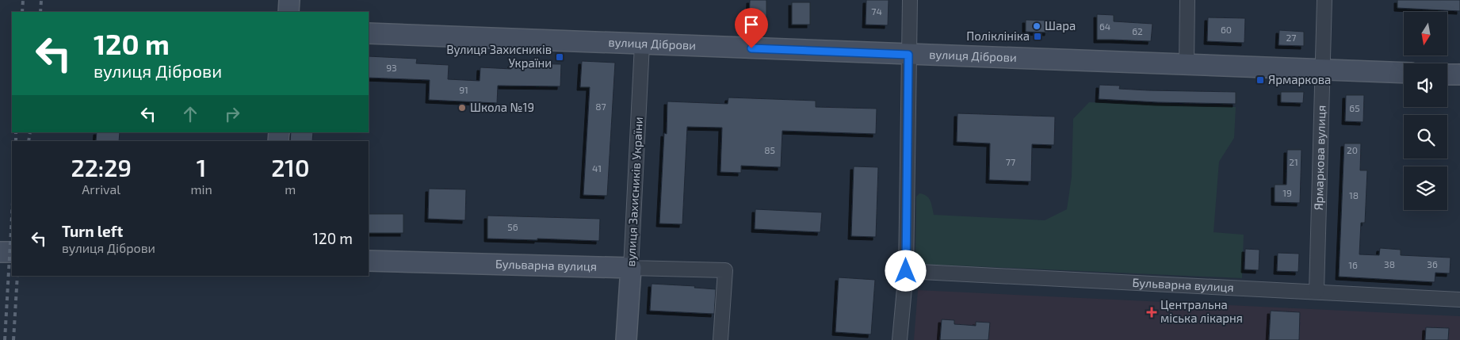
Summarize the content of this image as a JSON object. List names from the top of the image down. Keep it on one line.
{"streets":{"street":["вулиця Діброви","Ярмаркова вулиця","вулиця Захисників України","Бульварна вулиця"]},"crossings":[["вулиця Діброви","Ярмаркова вулиця"],["вулиця Діброви","вулиця Захисників України"],["Ярмаркова вулиця","Бульварна вулиця"],["вулиця Захисників України","Бульварна вулиця"]],"places":{"other":["Шара","Школа №19"],"transit":["Поліклініка","Вулиця Захисників України","Ярмаркова"],"health":["Центральна міська лікарня"]},"house_numbers":["74","64","60","62","27","93","91","87","65","85","20","77","21","41","19","18","56","38","36","16"],"north":"bottom","page":{"turn":["120 m","вулиця Діброви"],"eta":["22:29","Arrival","1","min","210","m"],"list":[{"name":"Turn left","note":"вулиця Діброви","value":"120 m"}]}}
